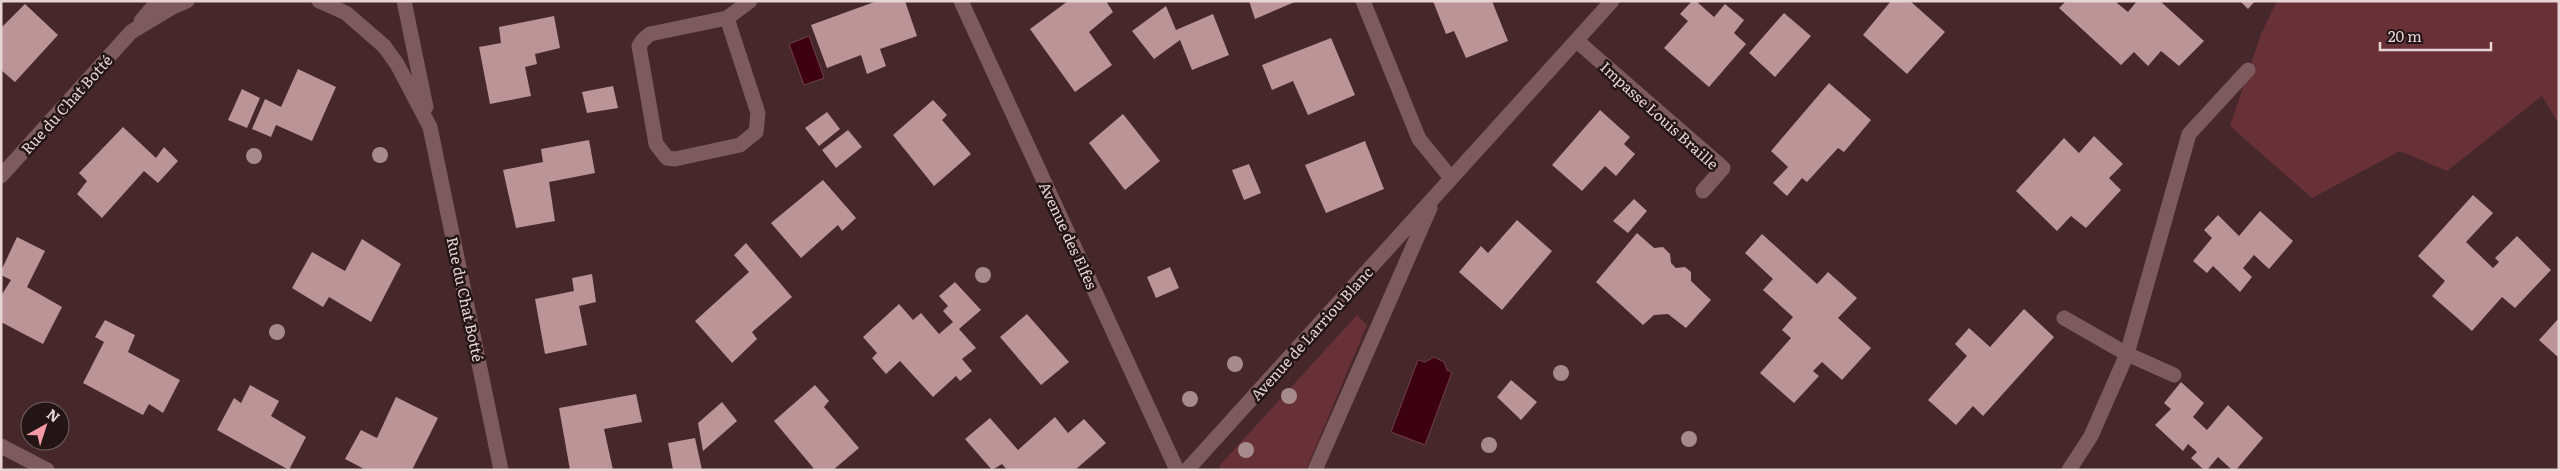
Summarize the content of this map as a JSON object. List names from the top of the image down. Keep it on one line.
{"streets":{"street":["Rue du Chat Botté","Impasse Louis Braille","Avenue des Elfes","Avenue de Larriou Blanc"]},"crossings":[["Impasse Louis Braille","Avenue de Larriou Blanc"]],"scale_bar":"20 m","north":"top right"}
